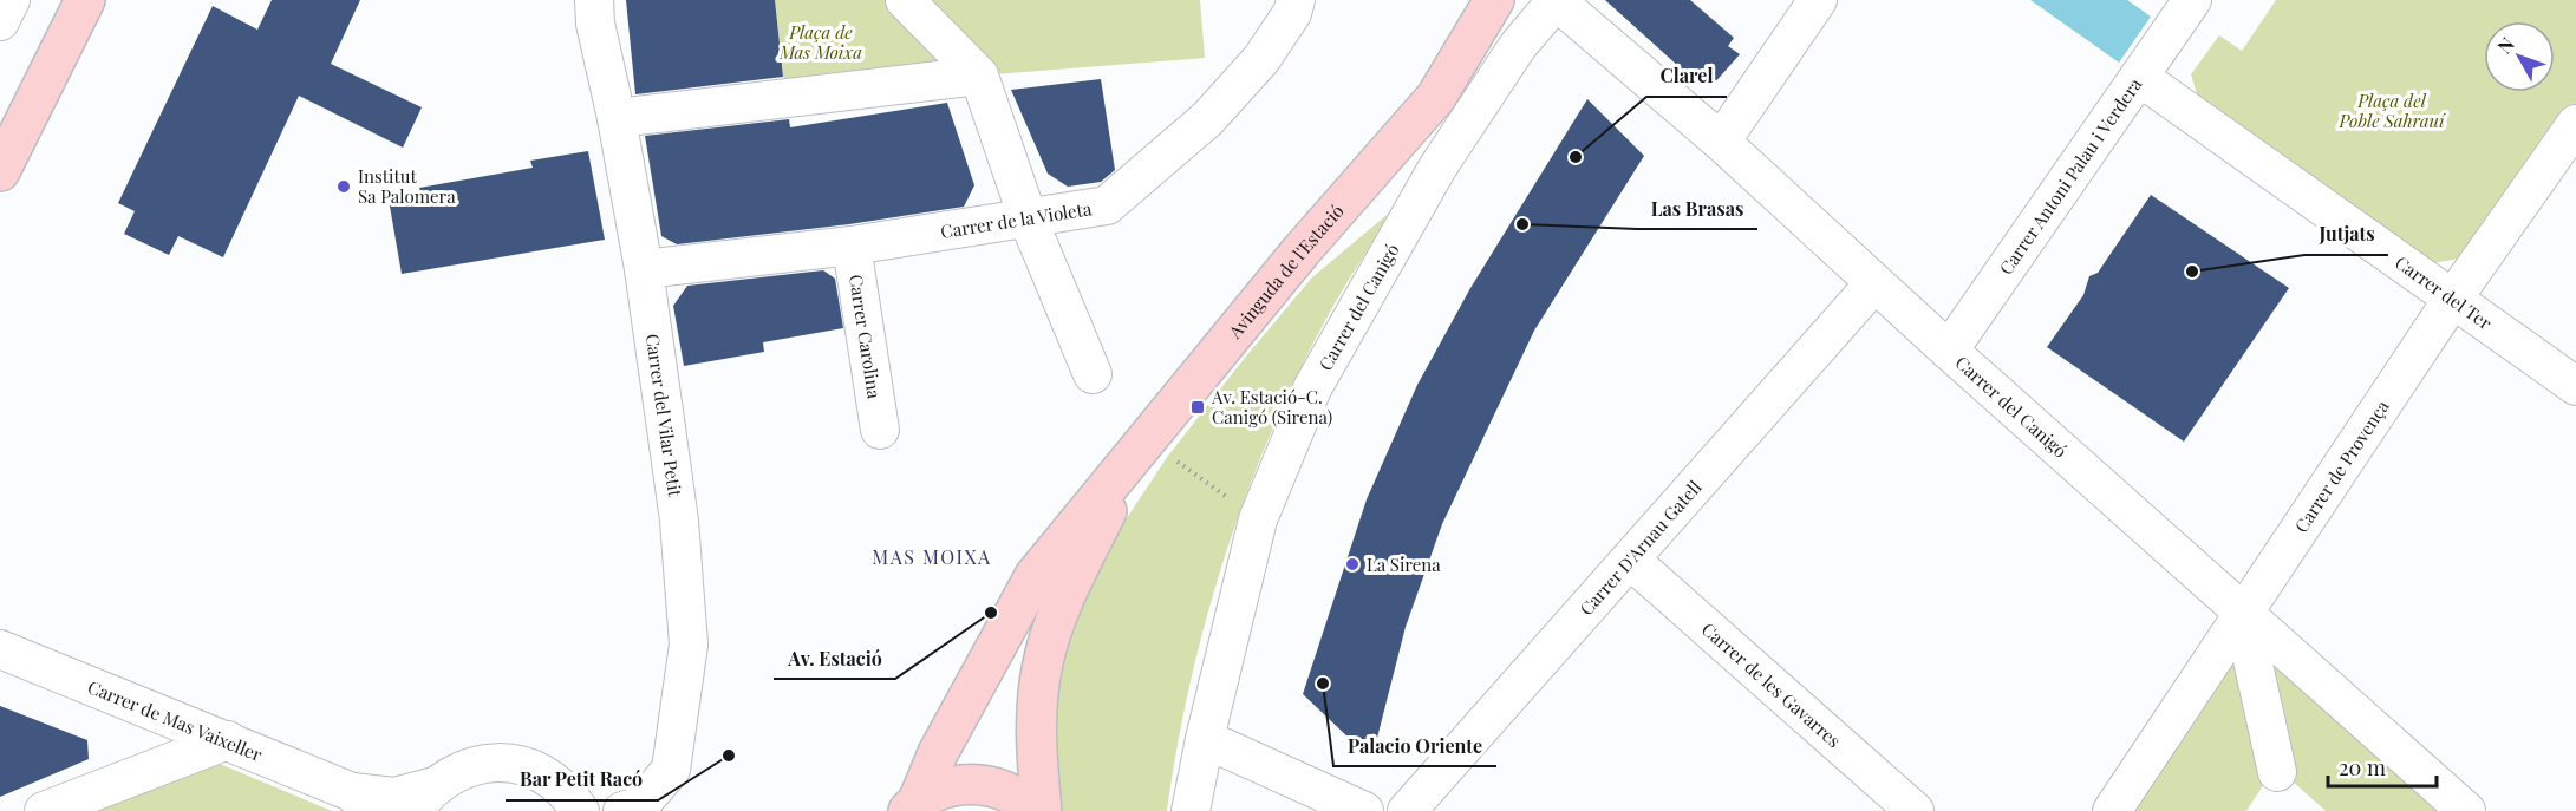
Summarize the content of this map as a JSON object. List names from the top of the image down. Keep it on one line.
{"streets":{"street":["Carrer Antoni Palau i Verdera","Carrer de la Violeta","Avinguda de l'Estació","Carrer del Ter","Carrer del Canigó","Carrer Carolina","Carrer del Vilar Petit","Carrer de Provença","Carrer D'Arnau Gatell","Carrer de les Gavarres","Carrer de Mas Vaixeller"]},"crossings":[["Carrer Antoni Palau i Verdera","Carrer del Ter"],["Carrer Antoni Palau i Verdera","Carrer del Canigó"],["Carrer de la Violeta","Carrer Carolina"],["Carrer de la Violeta","Carrer del Vilar Petit"],["Avinguda de l'Estació","Carrer del Canigó"],["Carrer del Ter","Carrer de Provença"],["Carrer del Canigó","Carrer de Provença"],["Carrer del Canigó","Carrer D'Arnau Gatell"],["Carrer D'Arnau Gatell","Carrer de les Gavarres"]],"districts":["MAS MOIXA"],"parks":["Plaça de Mas Moixa","Plaça del Poble Sahrauí"],"places":{"other":["Clarel","Institut Sa Palomera","Las Brasas","Jutjats","La Sirena","Av. Estació","Palacio Oriente","Bar Petit Racó"],"transit":["Av. Estació-C. Canigó (Sirena)"]},"scale_bar":"20 m","north":"top left"}
